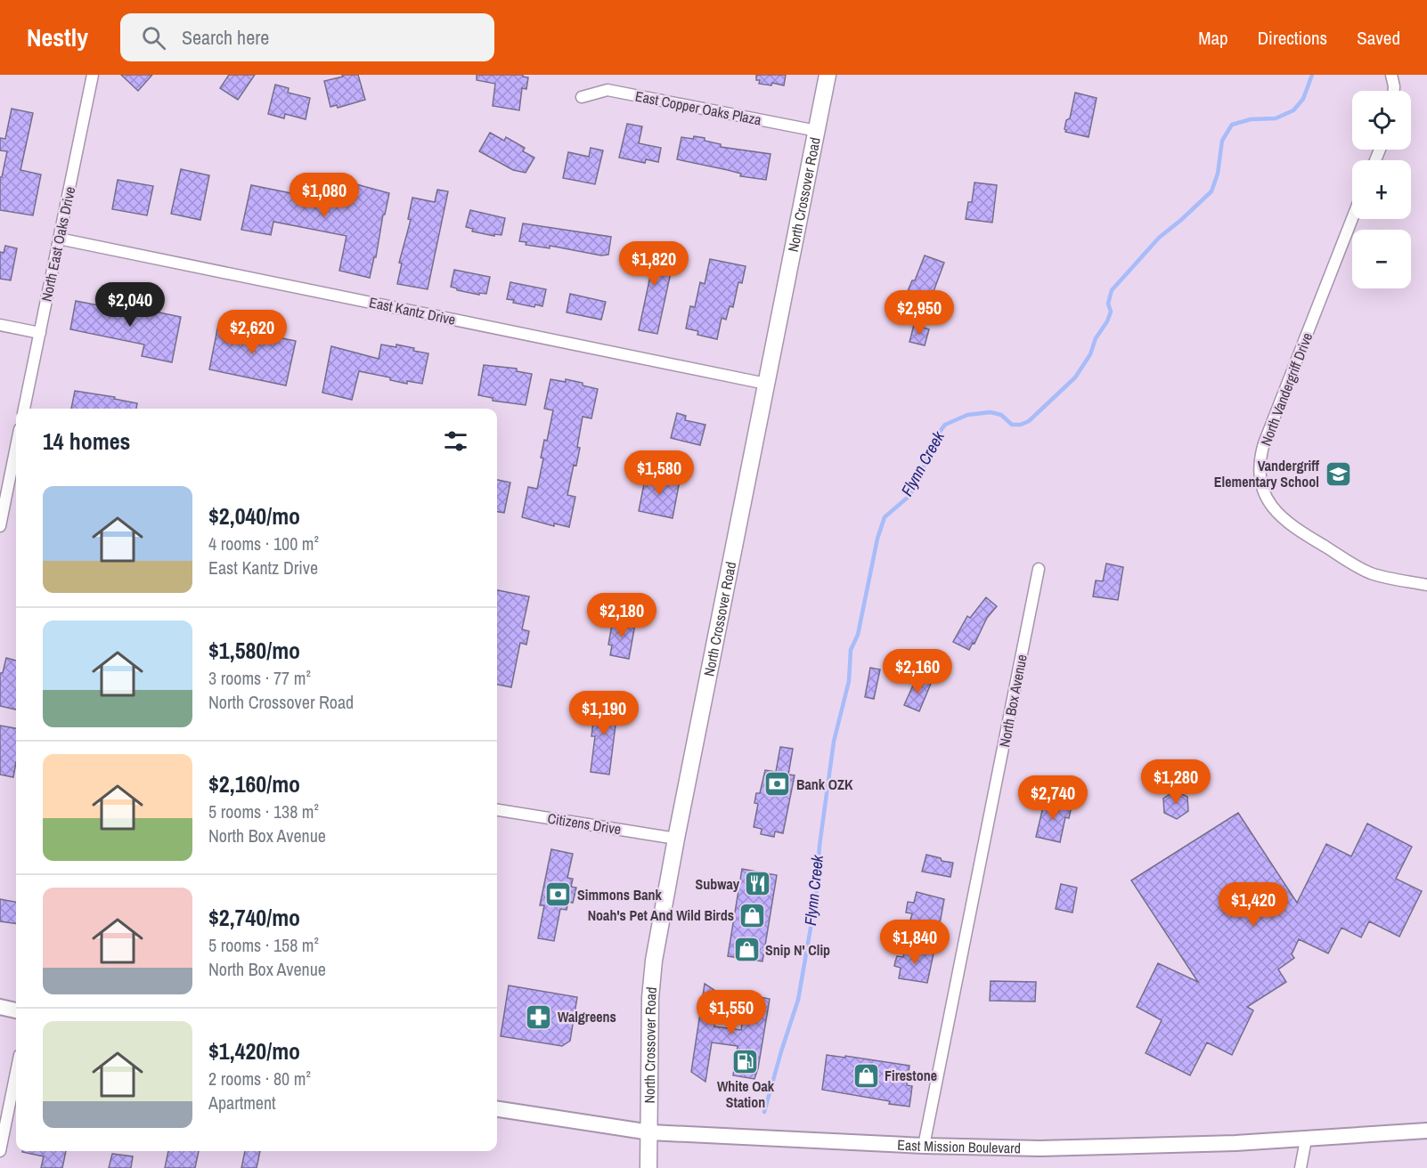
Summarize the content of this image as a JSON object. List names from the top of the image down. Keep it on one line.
{"streets":{"main road":["North Crossover Road","East Mission Boulevard"],"street":["East Copper Oaks Plaza","North East Oaks Drive","East Kantz Drive","North Vandergriff Drive","North Box Avenue","Citizens Drive"]},"crossings":[["East Copper Oaks Plaza","North Crossover Road"],["North Crossover Road","East Kantz Drive"],["North Crossover Road","Citizens Drive"],["North Crossover Road","East Mission Boulevard"],["North East Oaks Drive","East Kantz Drive"],["North Box Avenue","East Mission Boulevard"]],"water":["Flynn Creek"],"places":{"school or university":["Vandergriff Elementary School"],"bank":["Bank OZK","Simmons Bank"],"restaurant":["Subway"],"shop":["Noah's Pet And Wild Birds","Snip N' Clip","Firestone"],"pharmacy":["Walgreens"],"fuel station":["White Oak Station"]},"page":{"header":"Nestly","search":"Search here","nav":["Map","Directions","Saved"],"map_buttons":["+","−"],"price":["$1,080","$1,820","$2,040","$2,950","$2,620","$1,580","$2,180","$2,160","$1,190","$1,280","$2,740","$1,420","$1,840","$1,550"],"heading":"14 homes","list":[{"name":"$2,040/mo","note":"4 rooms · 100 m² · East Kantz Drive"},{"name":"$1,580/mo","note":"3 rooms · 77 m² · North Crossover Road"},{"name":"$2,160/mo","note":"5 rooms · 138 m² · North Box Avenue"},{"name":"$2,740/mo","note":"5 rooms · 158 m² · North Box Avenue"},{"name":"$1,420/mo","note":"2 rooms · 80 m² · Apartment"}]}}
